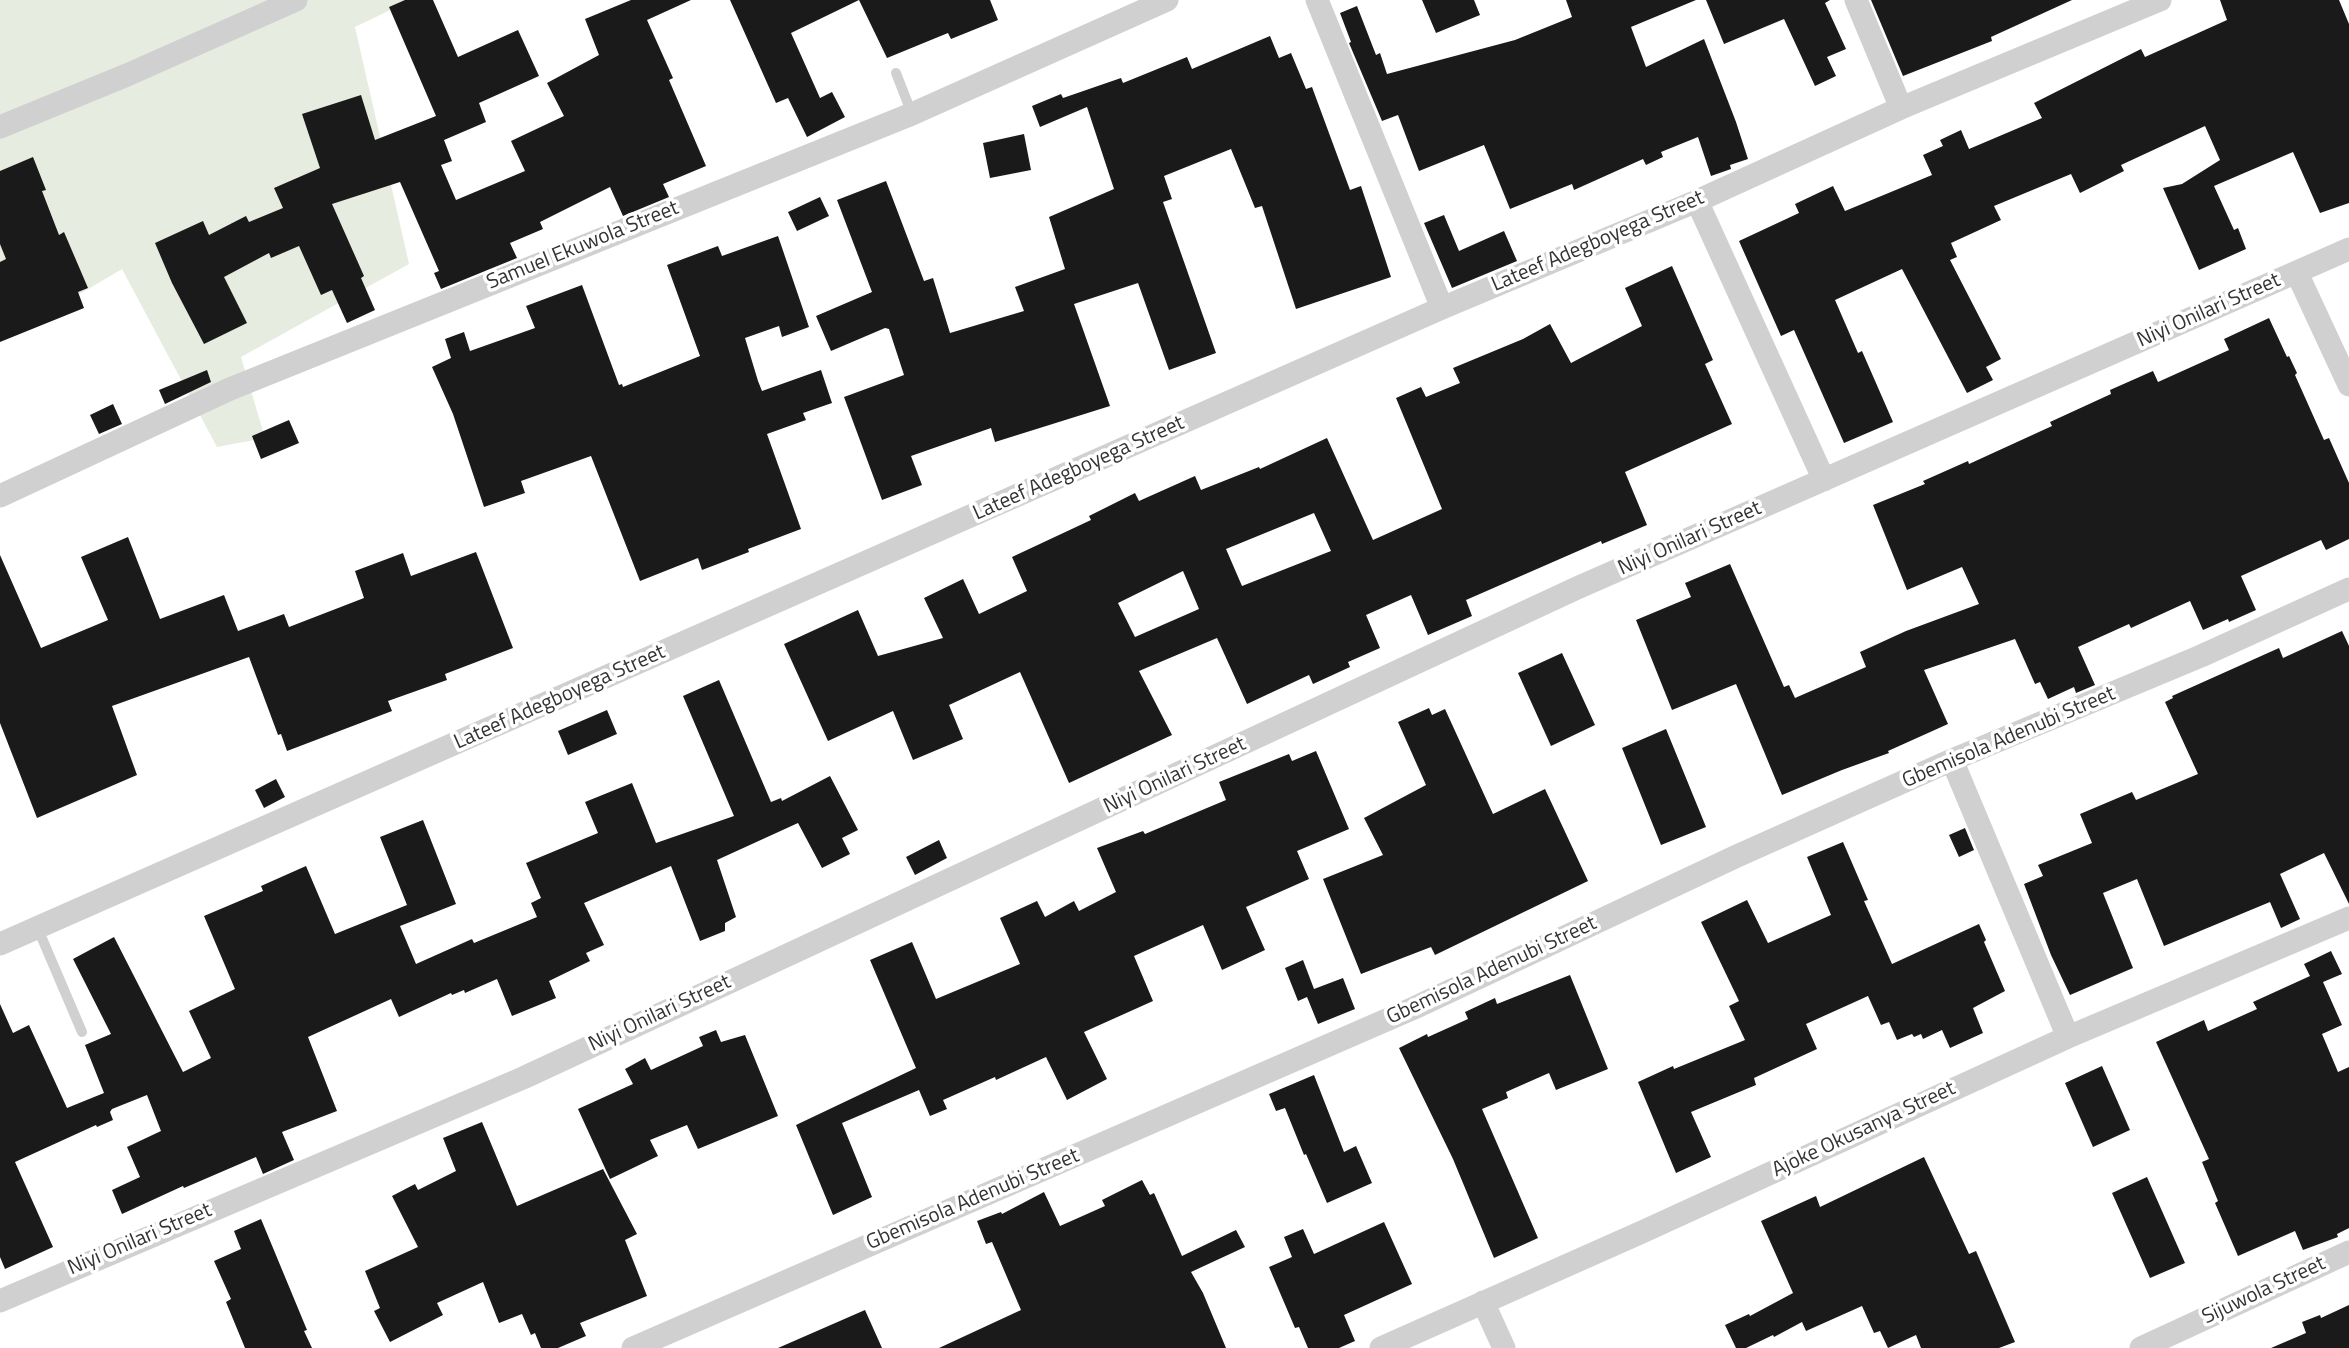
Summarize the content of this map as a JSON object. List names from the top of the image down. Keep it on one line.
{"streets":{"street":["Lateef Adegboyega Street","Samuel Ekuwola Street","Niyi Onilari Street","Gbemisola Adenubi Street","Ajoke Okusanya Street","Sijuwola Street"]}}
